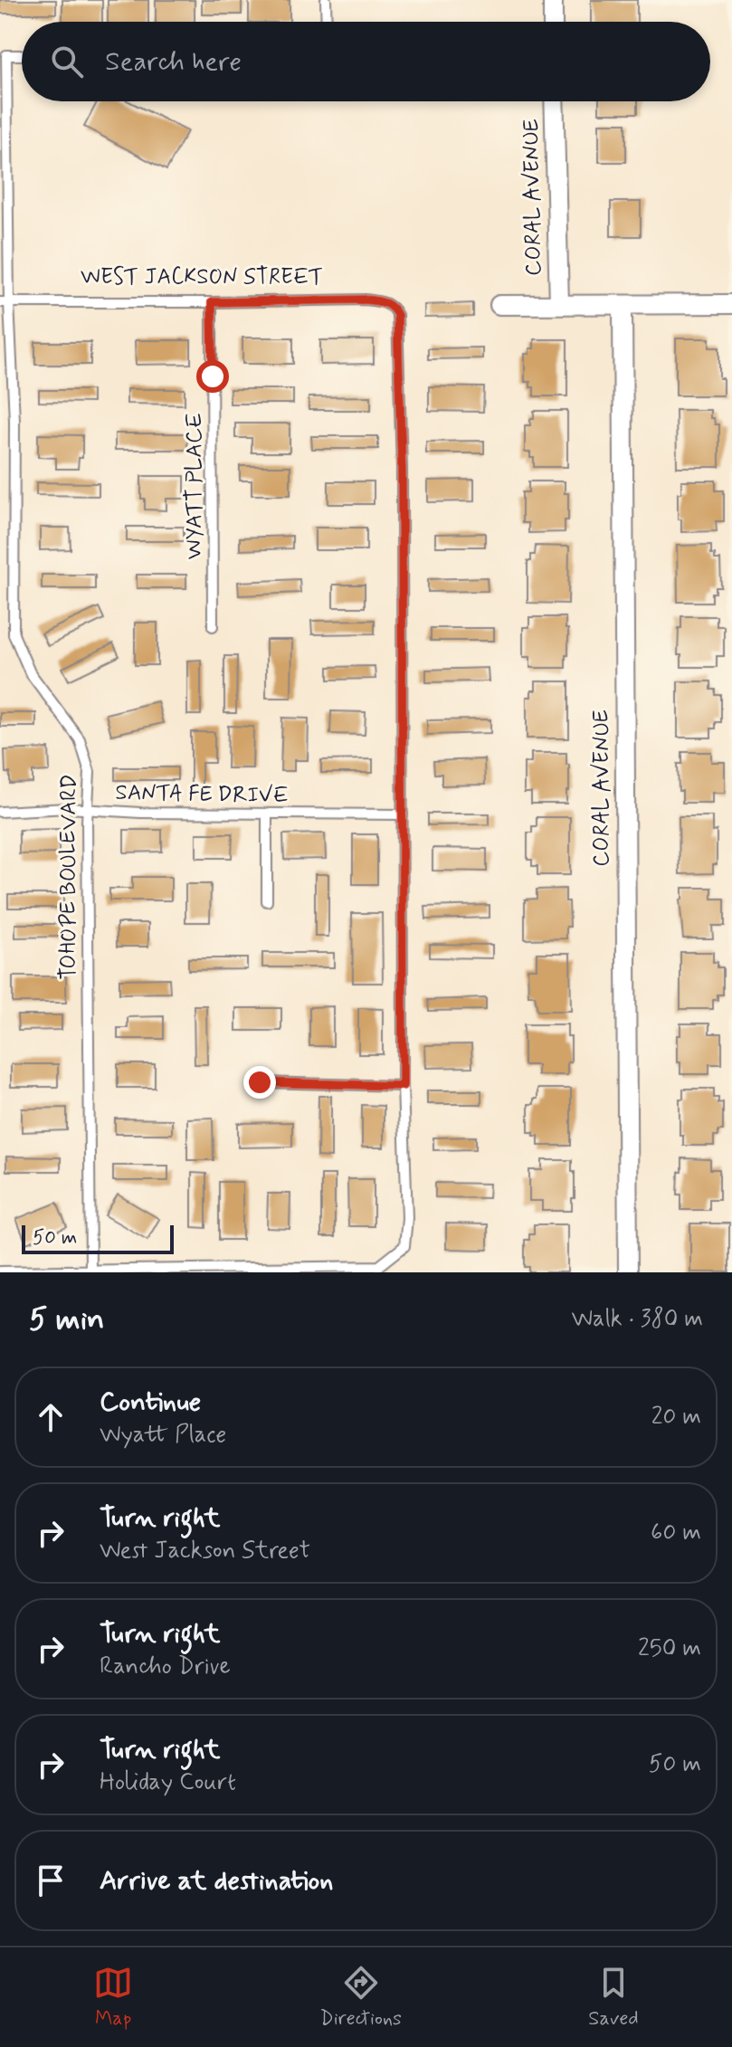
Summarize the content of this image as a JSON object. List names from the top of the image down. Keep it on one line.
{"streets":{"street":["CORAL AVENUE"],"lane":["WEST JACKSON STREET","WYATT PLACE","SANTA FE DRIVE","TOHOPE BOULEVARD"]},"crossings":[["WEST JACKSON STREET","WYATT PLACE"],["WEST JACKSON STREET","SANTA FE DRIVE"],["WEST JACKSON STREET","TOHOPE BOULEVARD"],["SANTA FE DRIVE","TOHOPE BOULEVARD"]],"scale_bar":"50 m","page":{"search":"Search here","scale":"50 m","heading":["5 min","Walk · 380 m"],"list":[["Continue","Wyatt Place","20 m"],["Turn right","West Jackson Street","60 m"],["Turn right","Rancho Drive","250 m"],["Turn right","Holiday Court","50 m"],"Arrive at destination"],"nav":["Map","Directions","Saved"]}}
